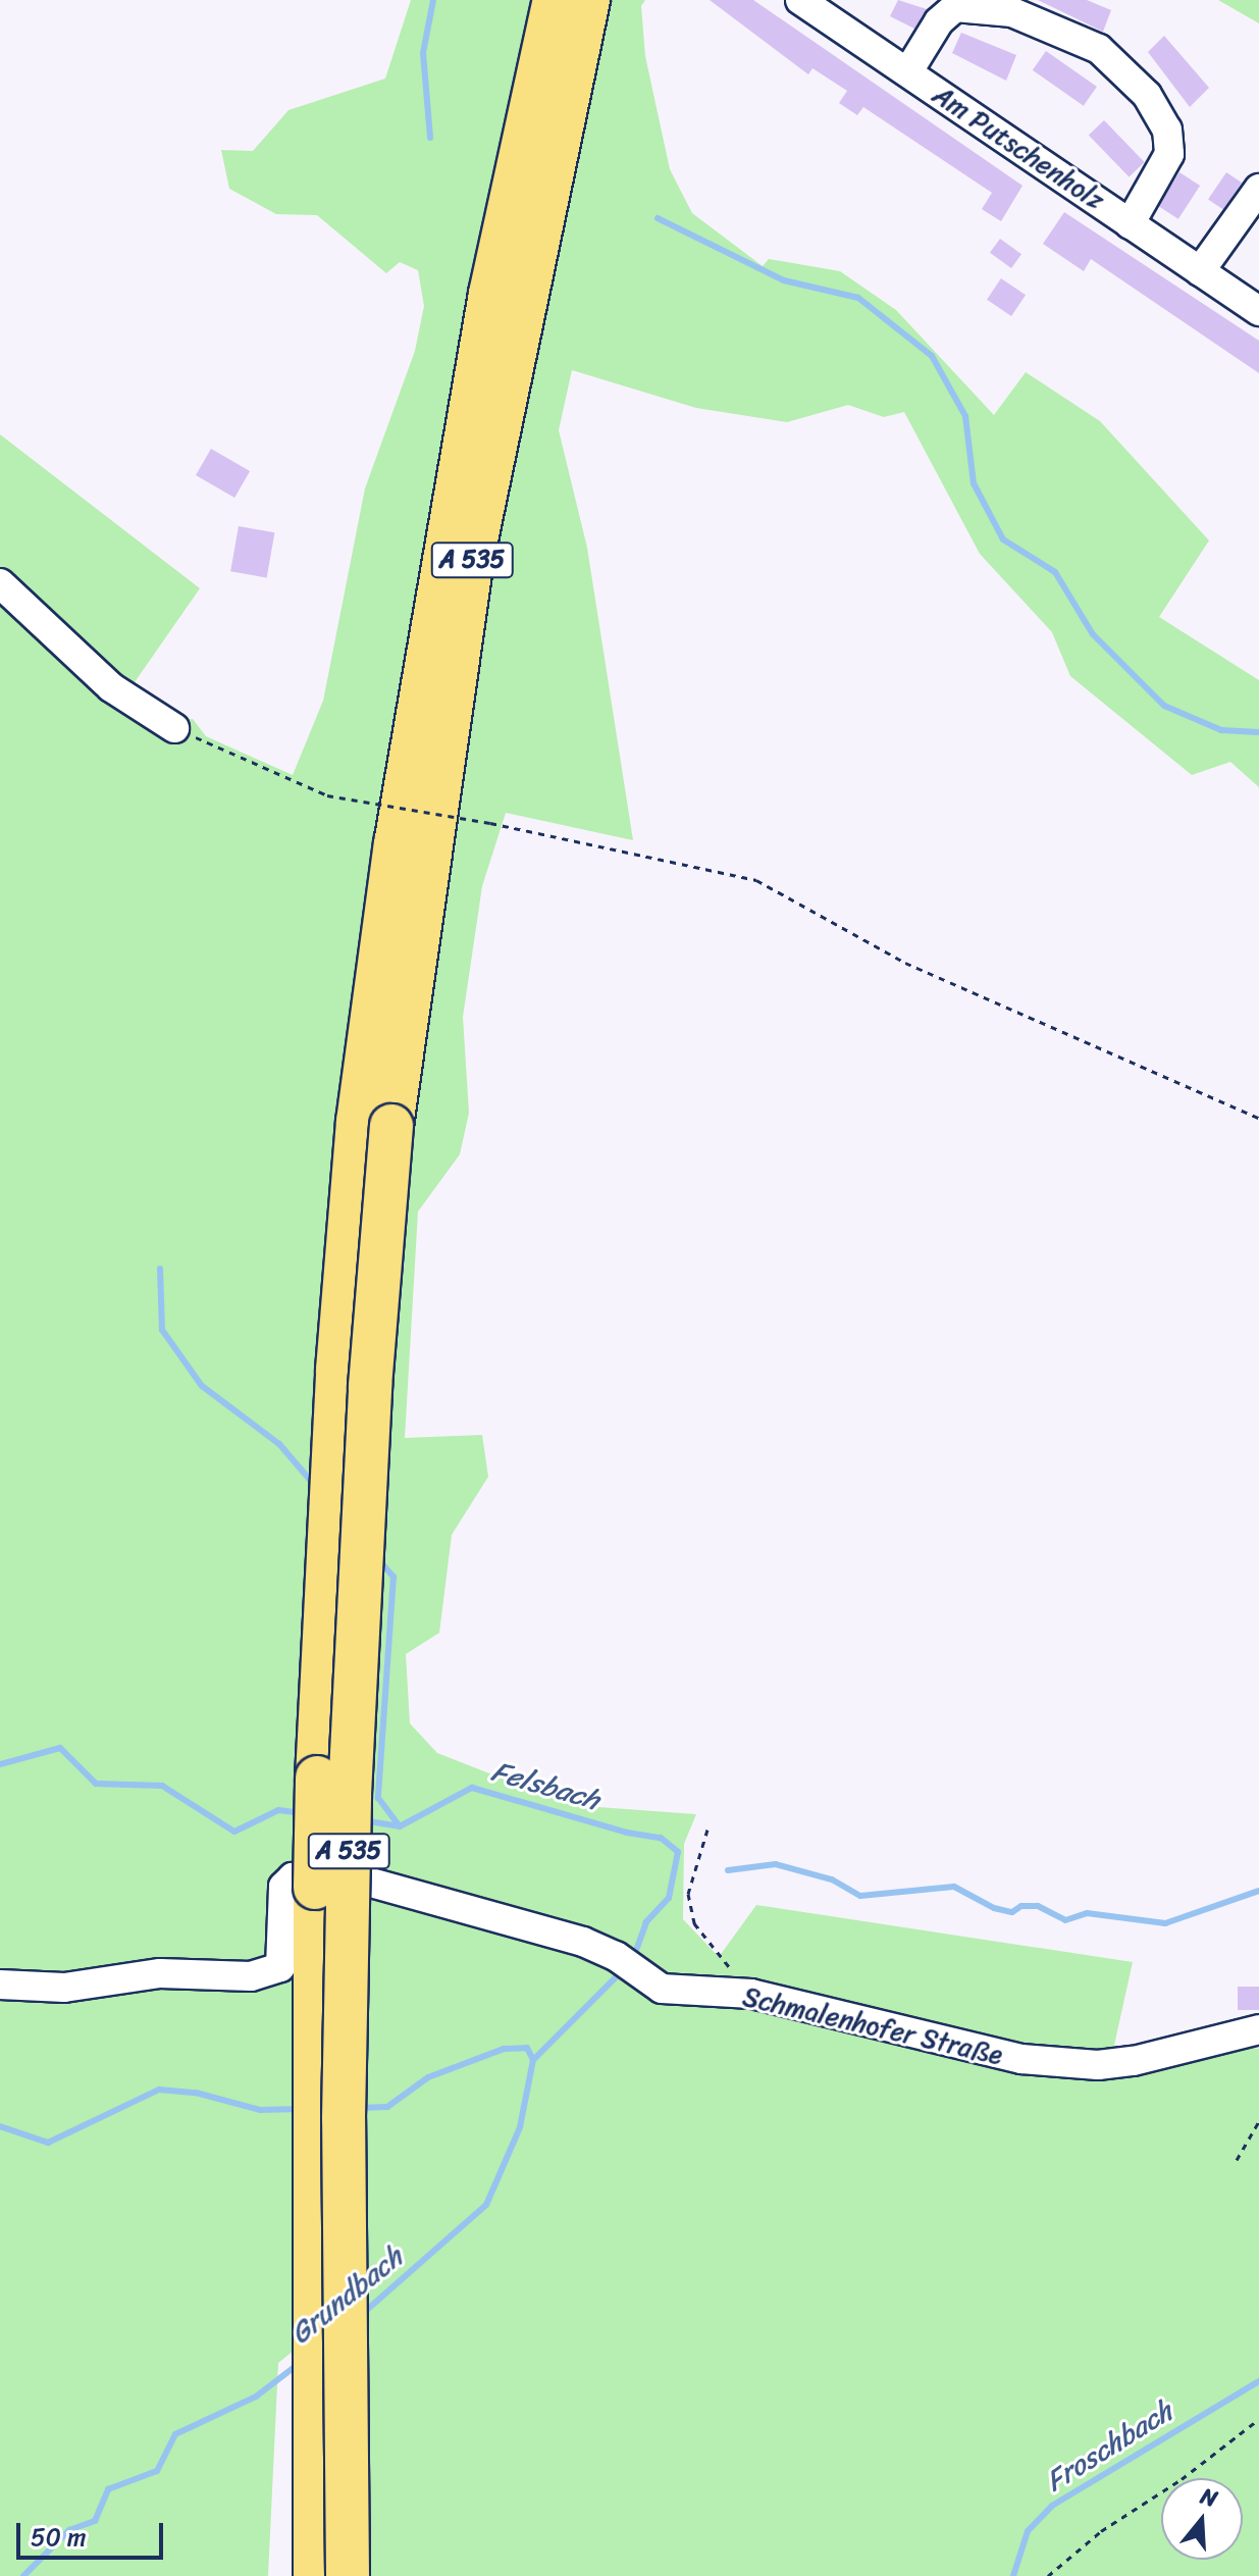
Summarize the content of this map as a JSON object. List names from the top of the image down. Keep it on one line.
{"streets":{"highway":["A 535"],"street":["Am Putschenholz","Schmalenhofer Straße"]},"water":["Felsbach","Grundbach","Froschbach"],"scale_bar":"50 m","north":"top"}
